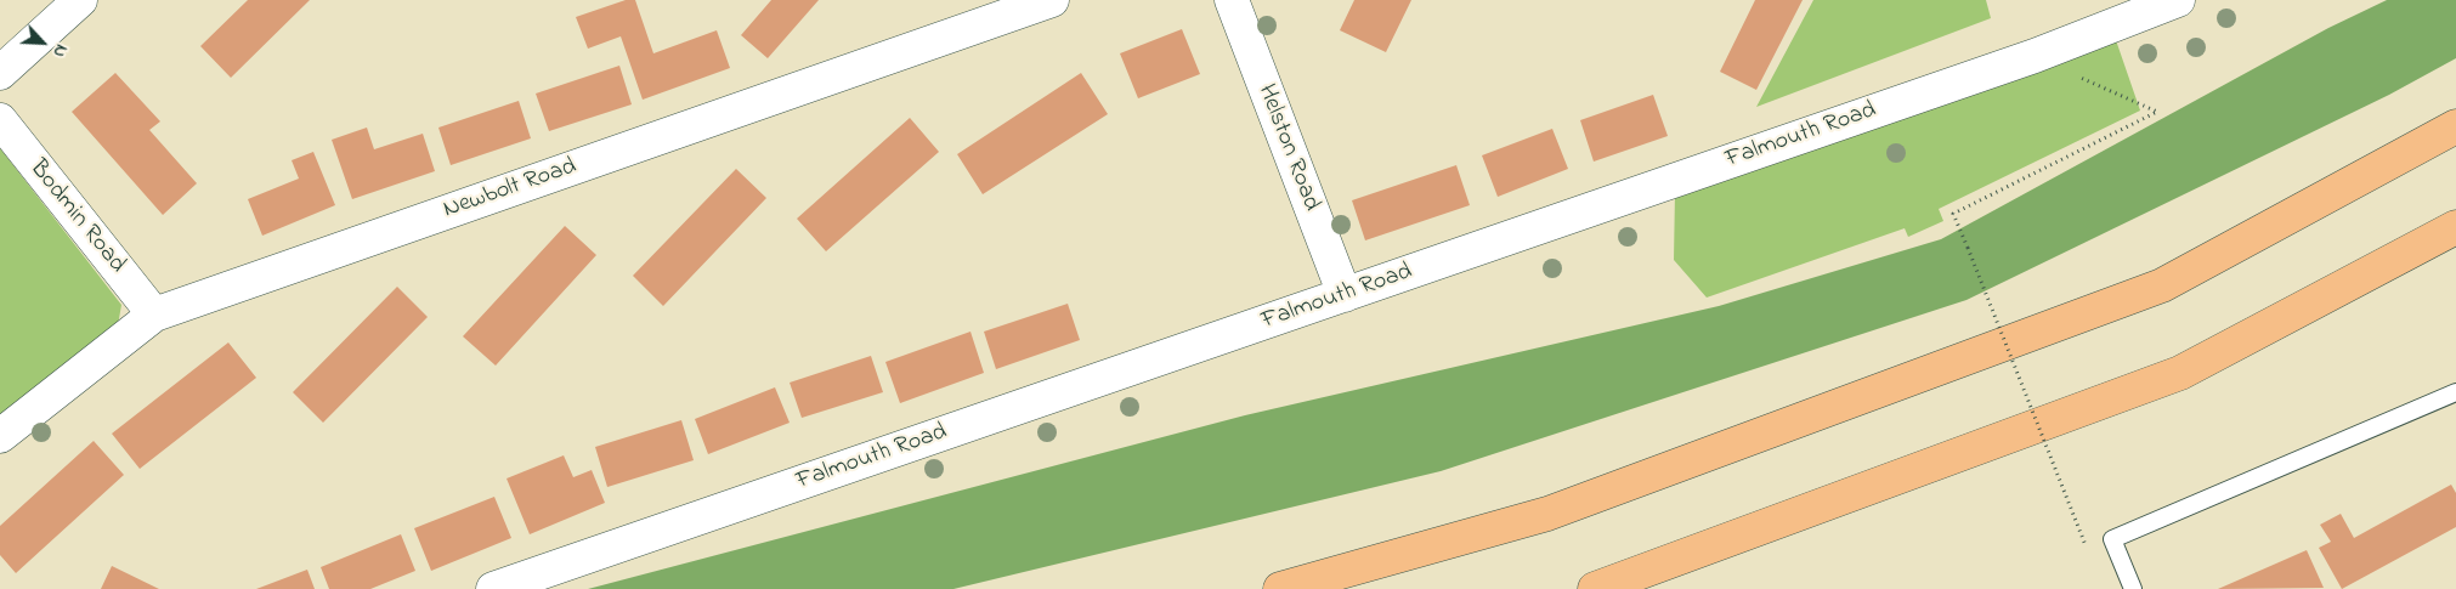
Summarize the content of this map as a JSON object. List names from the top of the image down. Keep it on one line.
{"streets":{"street":["Falmouth Road","Helston Road","Newbolt Road","Bodmin Road"]},"crossings":[["Falmouth Road","Helston Road"],["Newbolt Road","Bodmin Road"]],"north":"bottom right"}
